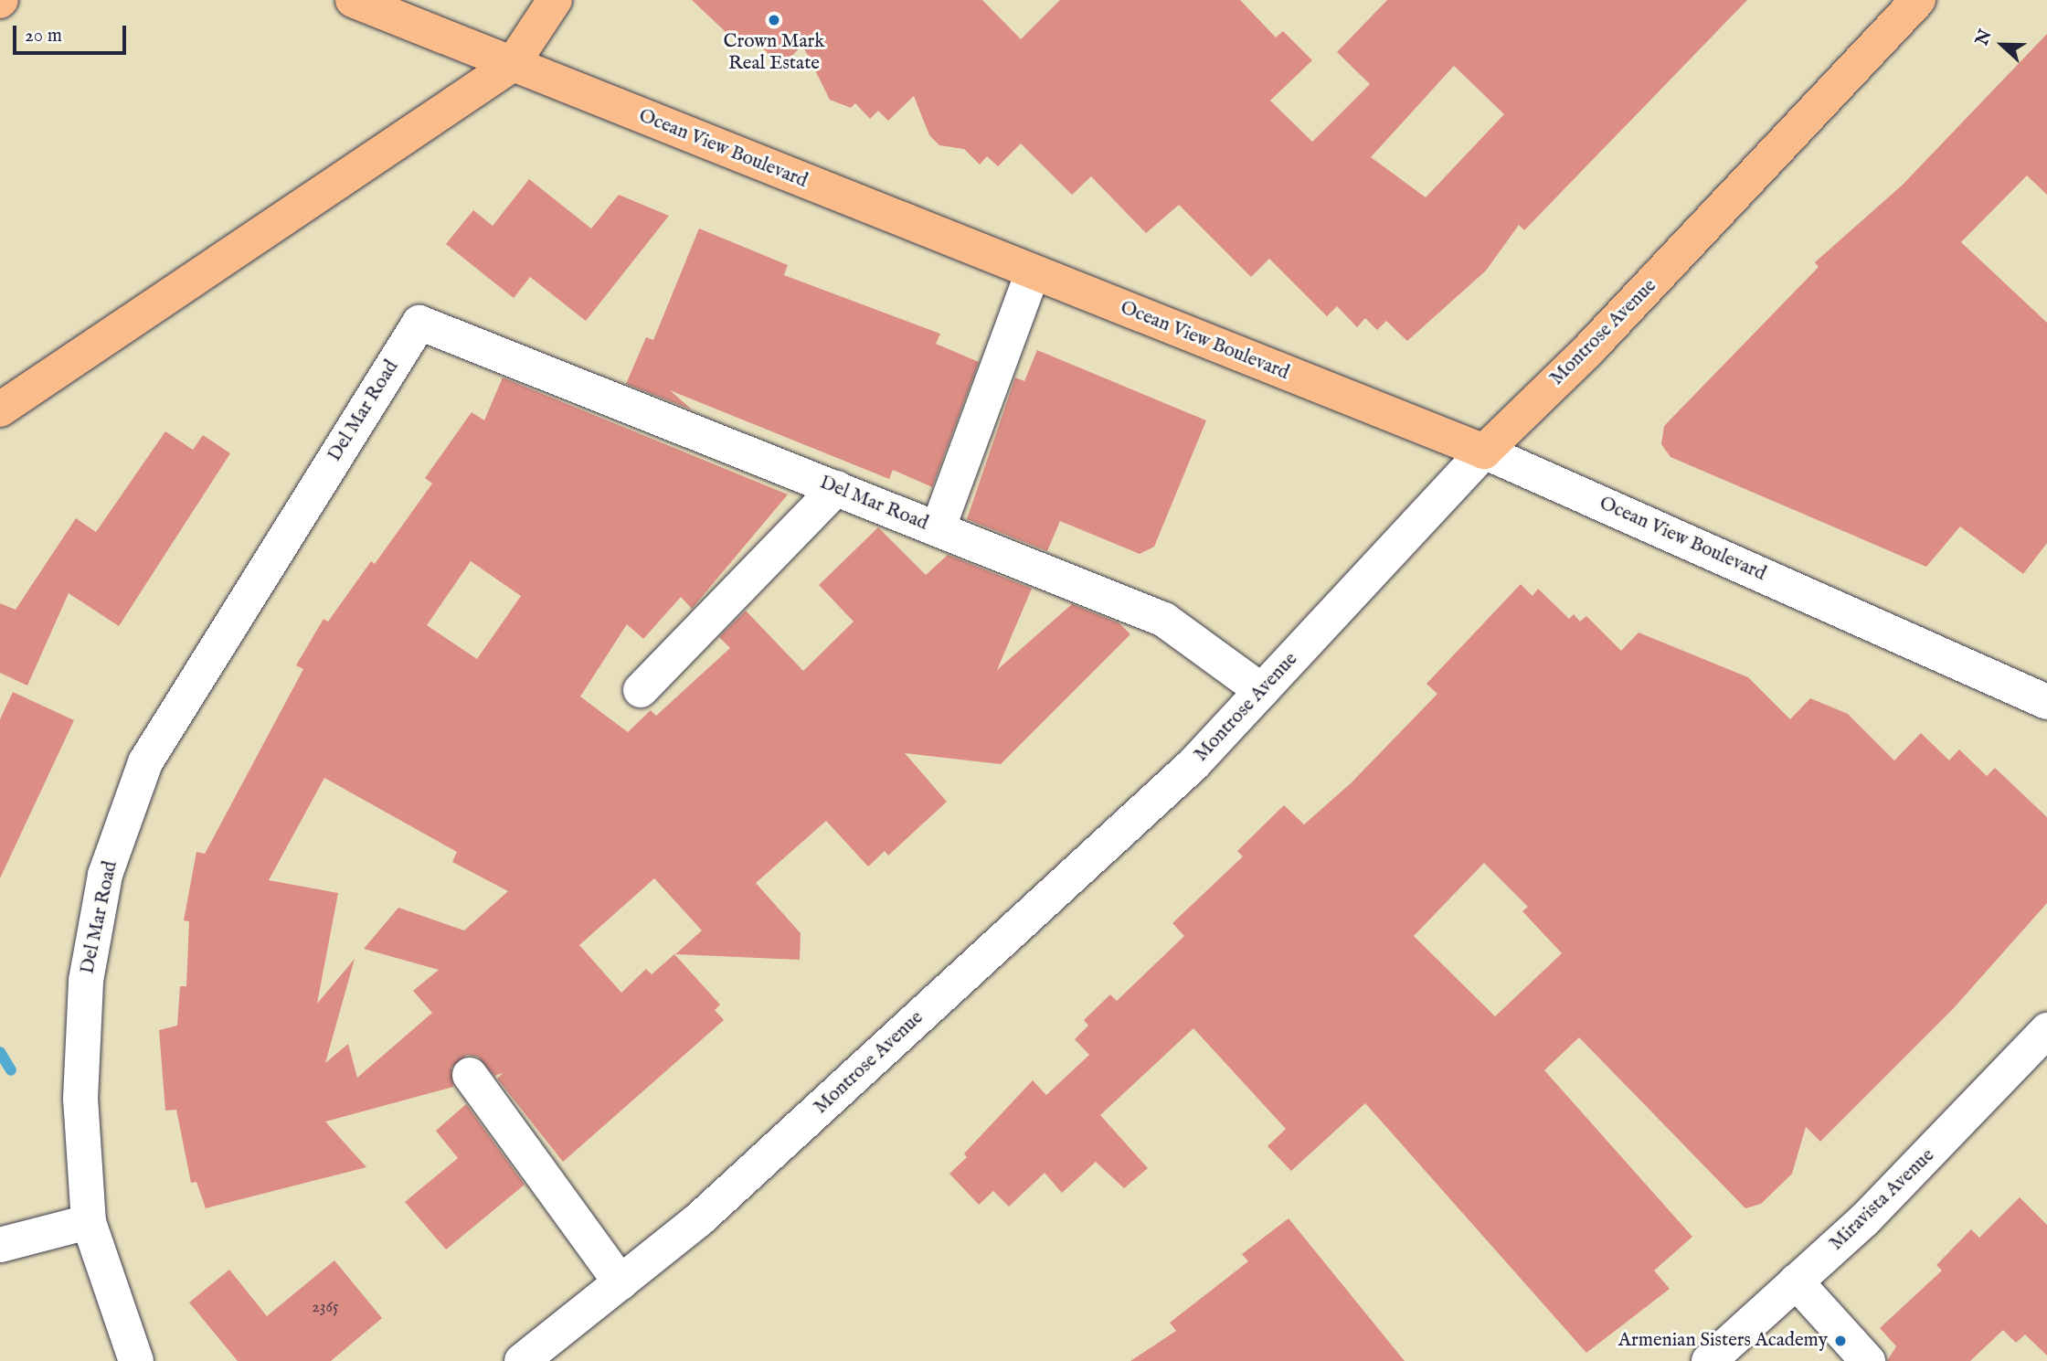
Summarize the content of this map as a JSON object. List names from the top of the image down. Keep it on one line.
{"streets":{"main road":["Ocean View Boulevard","Montrose Avenue"],"street":["Del Mar Road","Miravista Avenue"]},"crossings":[["Ocean View Boulevard","Montrose Avenue"],["Montrose Avenue","Del Mar Road"]],"places":["Crown Mark Real Estate","Armenian Sisters Academy"],"house_numbers":["2365"],"scale_bar":"20 m","north":"left"}
